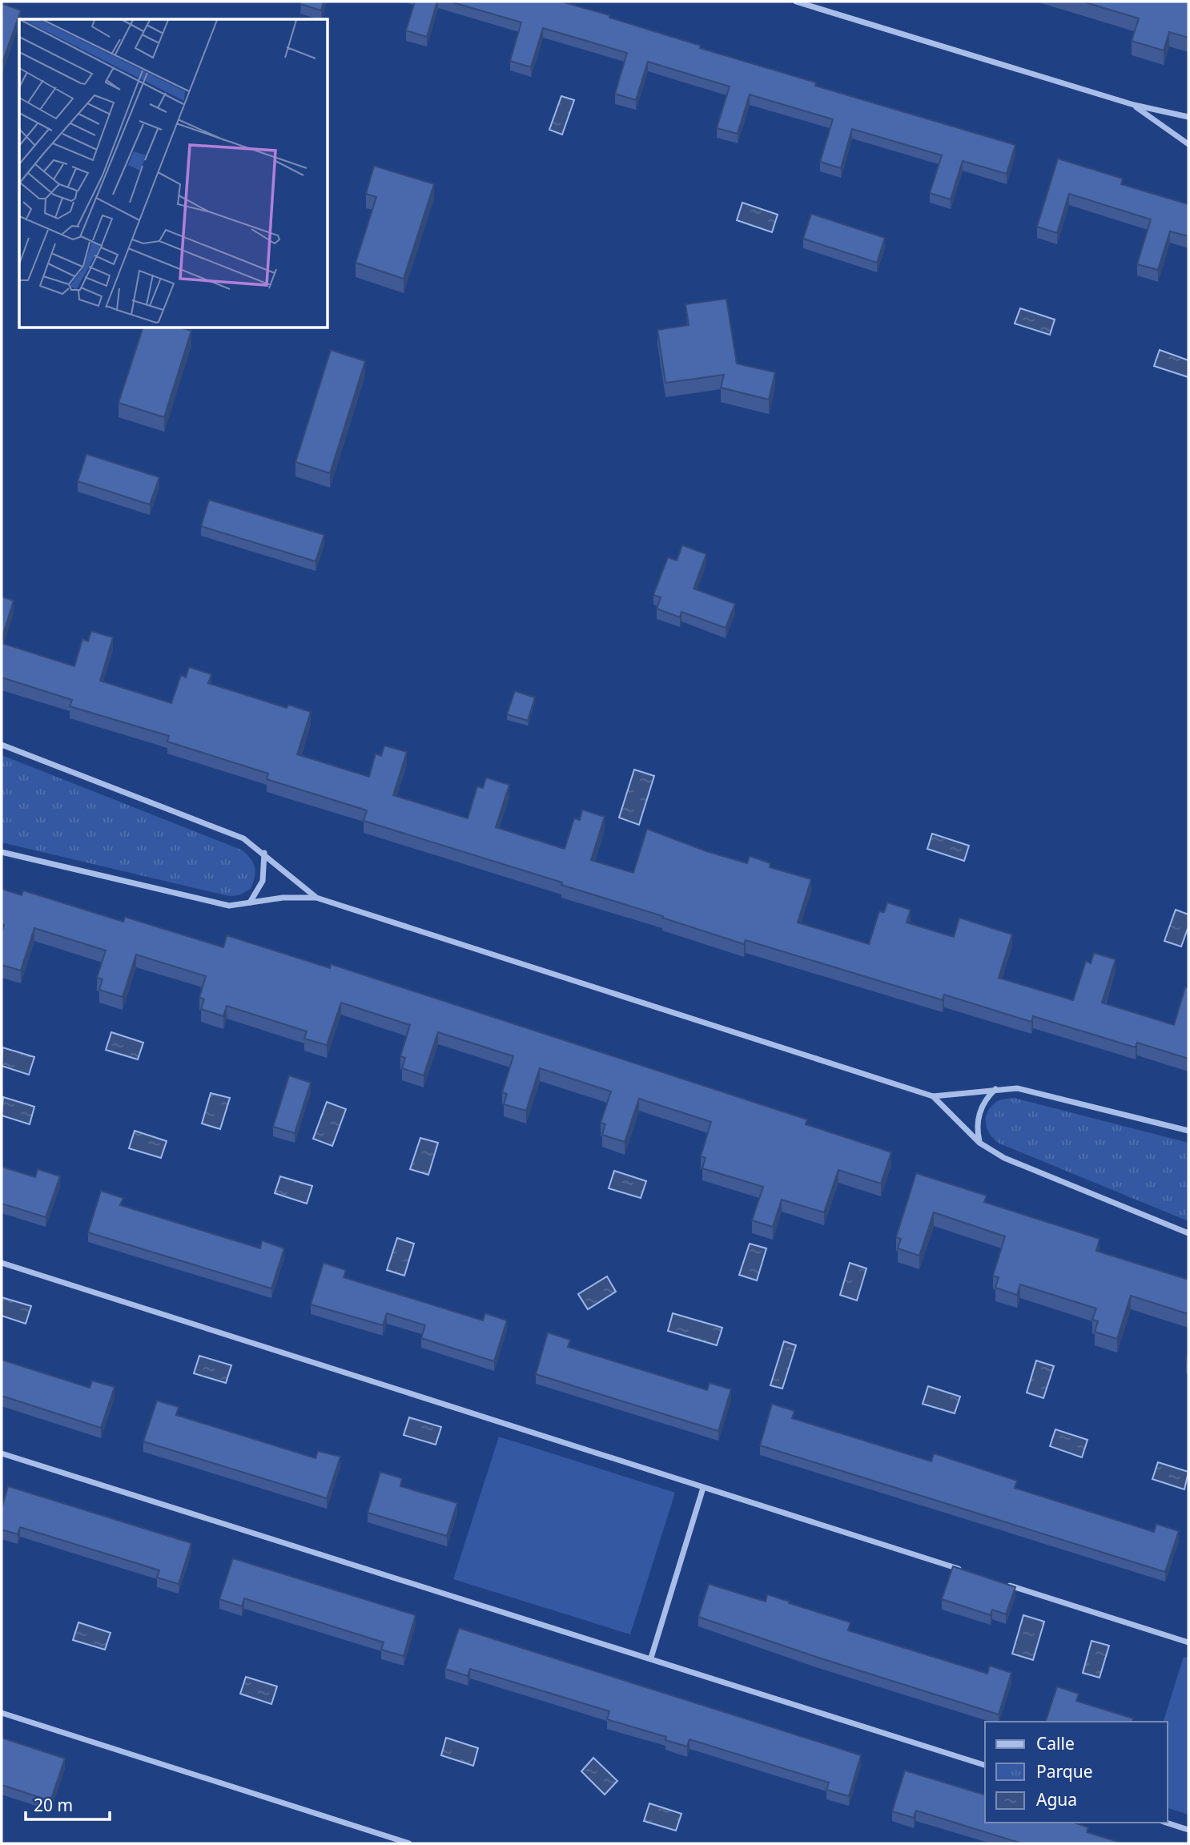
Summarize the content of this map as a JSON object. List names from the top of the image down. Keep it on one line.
{"legend":["Calle","Parque","Agua"],"scale_bar":"20 m"}
